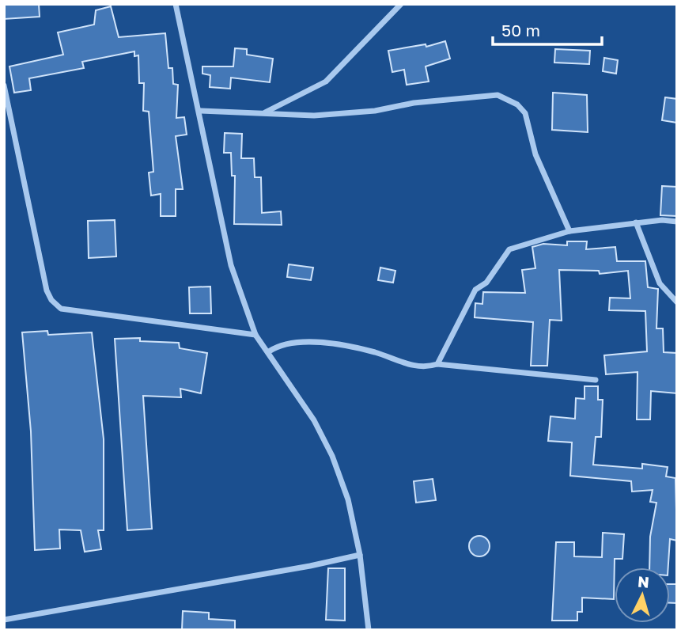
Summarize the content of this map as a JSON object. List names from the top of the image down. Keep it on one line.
{"scale_bar":"50 m","north":"top"}
